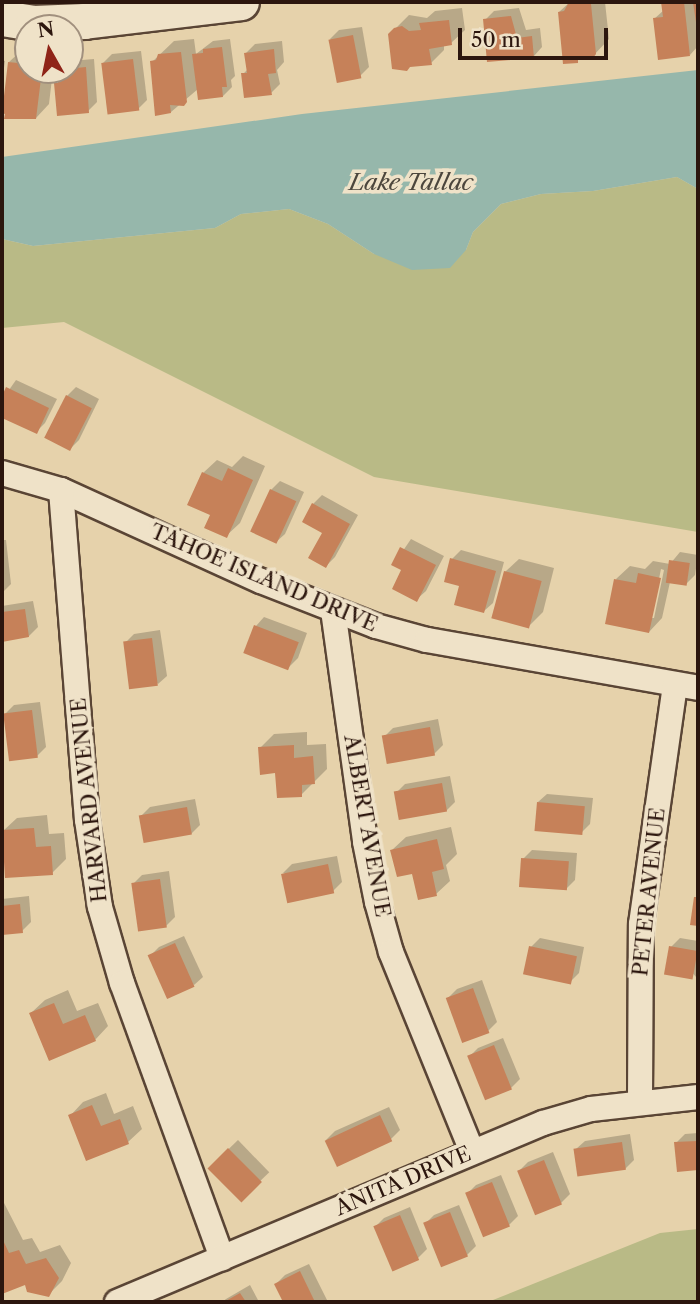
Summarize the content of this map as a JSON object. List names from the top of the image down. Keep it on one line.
{"streets":{"street":["TAHOE ISLAND DRIVE","HARVARD AVENUE","ALBERT AVENUE","PETER AVENUE","ANITA DRIVE"]},"crossings":[["TAHOE ISLAND DRIVE","HARVARD AVENUE"],["TAHOE ISLAND DRIVE","ALBERT AVENUE"],["TAHOE ISLAND DRIVE","PETER AVENUE"],["HARVARD AVENUE","ANITA DRIVE"],["ALBERT AVENUE","ANITA DRIVE"],["PETER AVENUE","ANITA DRIVE"]],"water":["Lake Tallac"],"scale_bar":"50 m","north":"top"}
